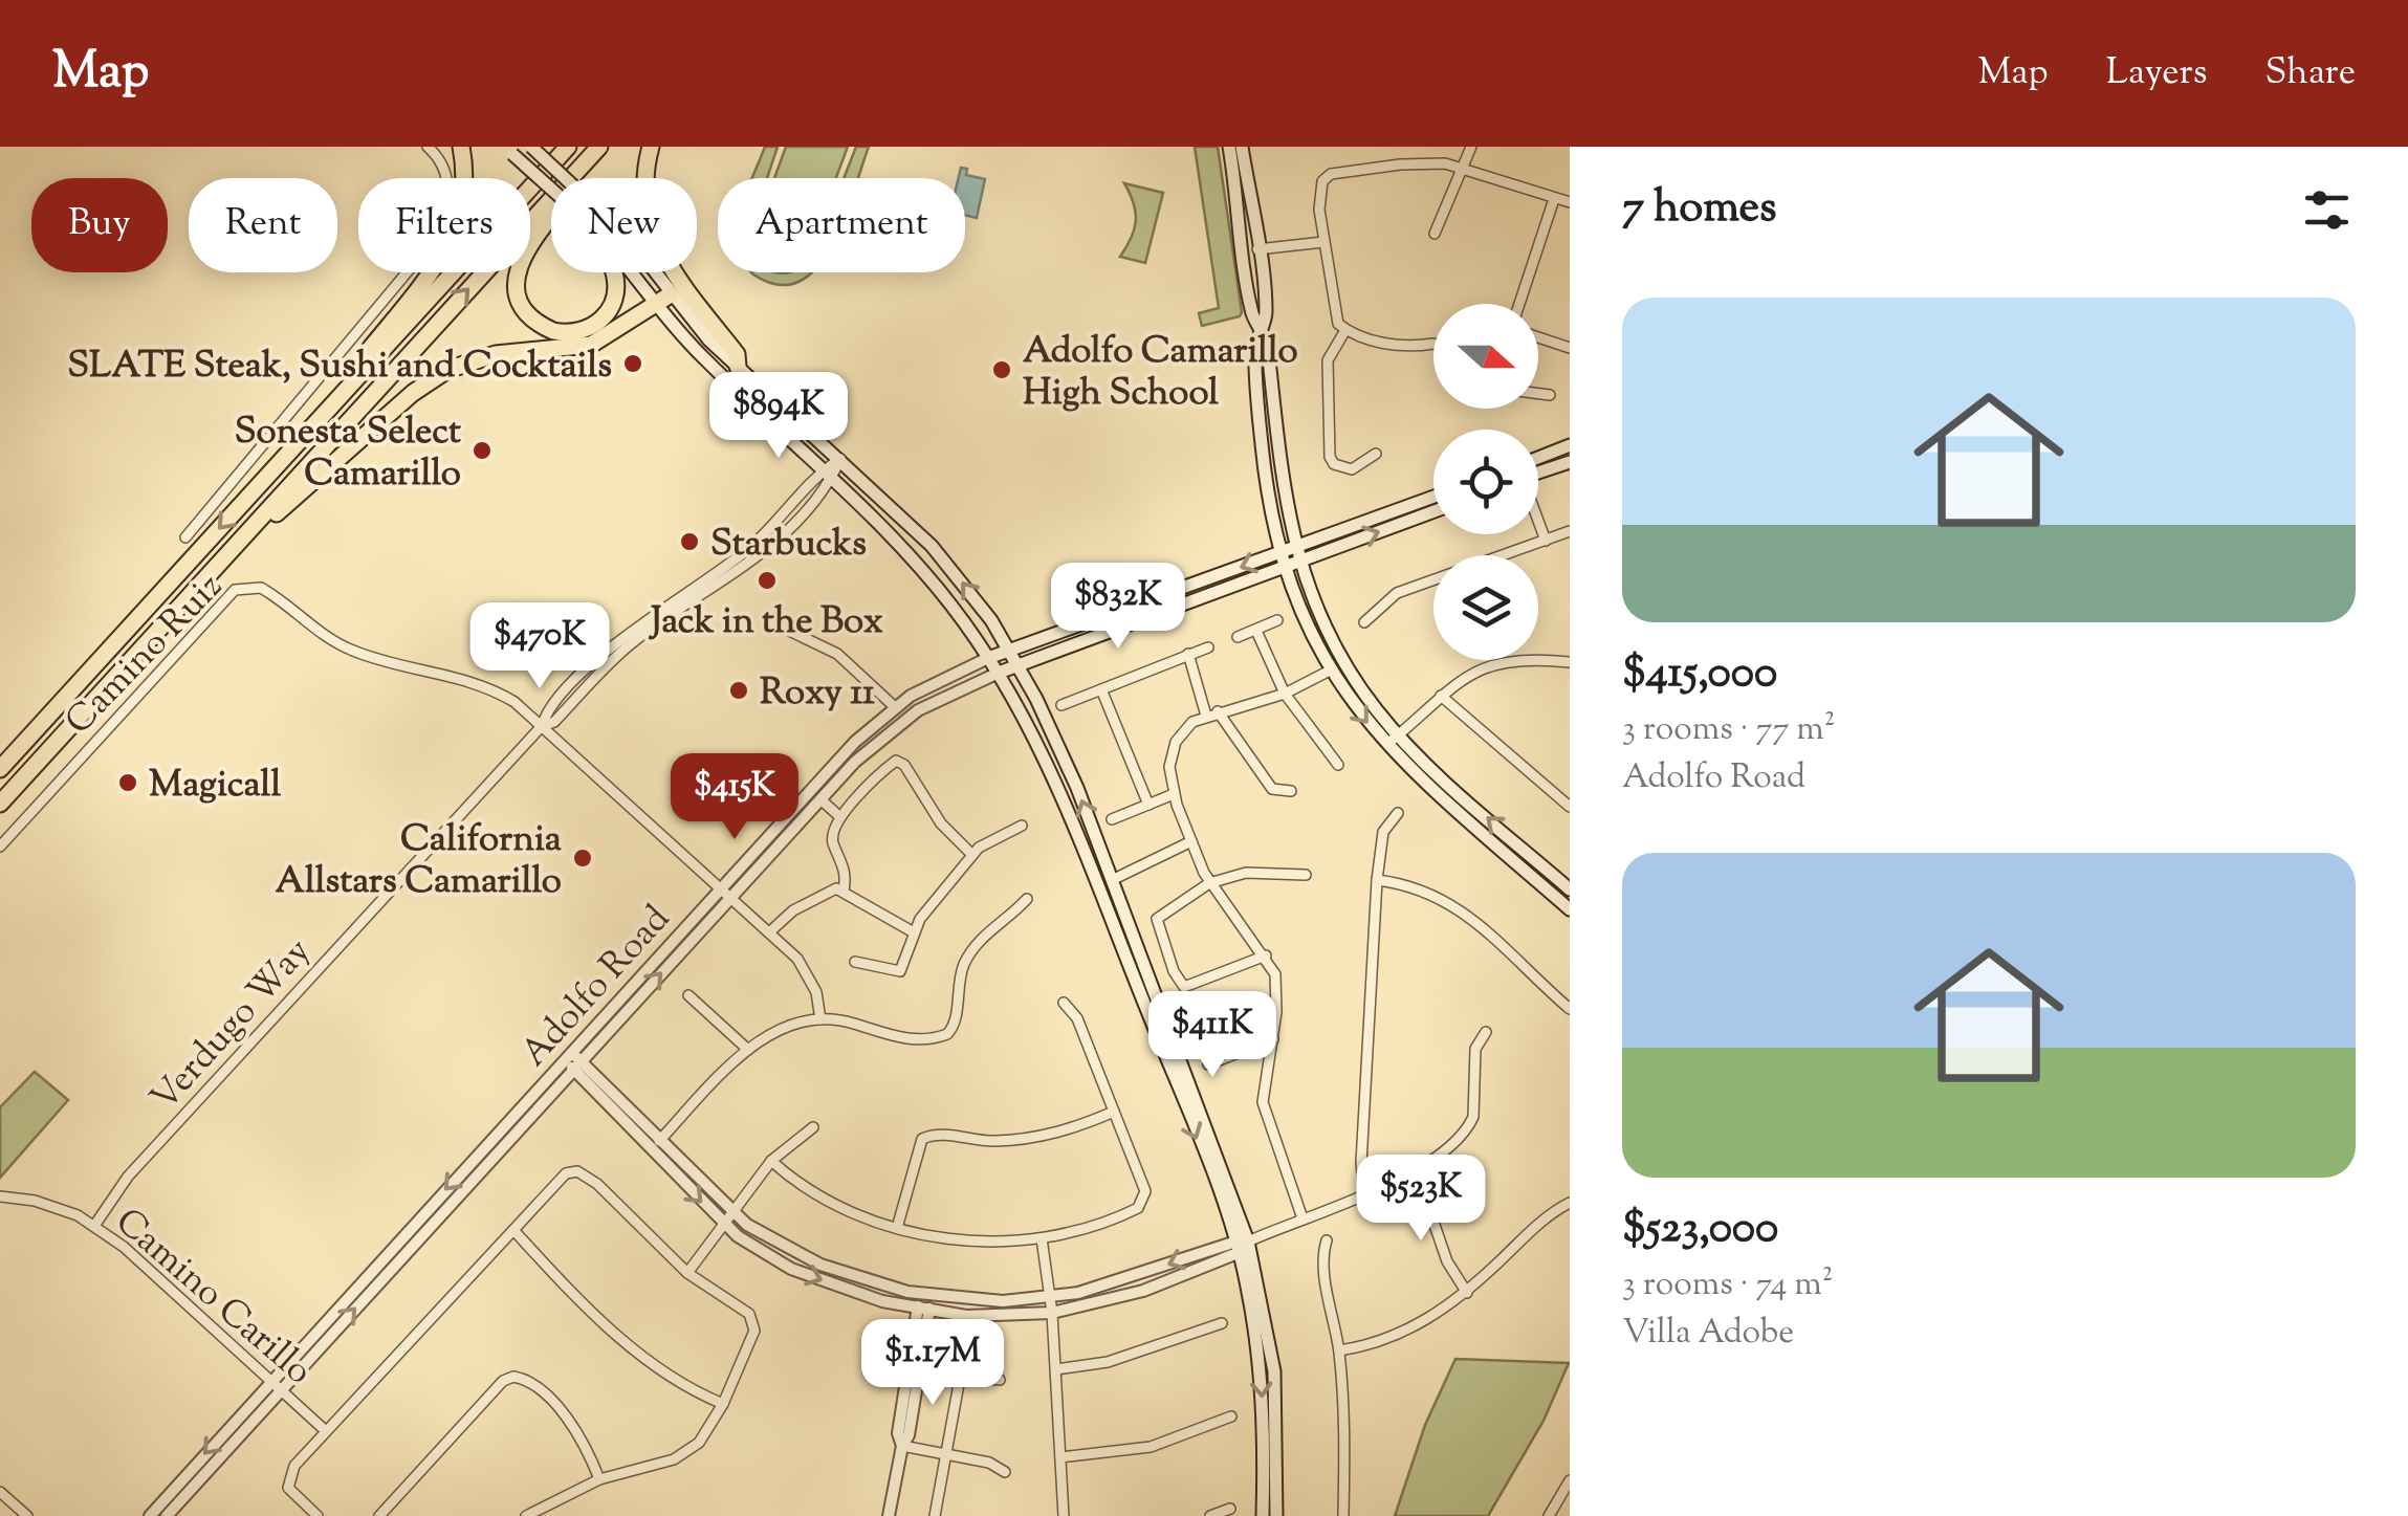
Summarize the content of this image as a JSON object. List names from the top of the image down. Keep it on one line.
{"streets":{"main road":["Adolfo Road"],"street":["Camino Ruiz","Verdugo Way","Camino Carillo"]},"crossings":[["Camino Ruiz","Adolfo Road"],["Camino Ruiz","Verdugo Way"],["Adolfo Road","Camino Carillo"],["Verdugo Way","Camino Carillo"]],"places":["SLATE Steak, Sushi and Cocktails","Adolfo Camarillo High School","Sonesta Select Camarillo","Starbucks","Jack in the Box","Roxy 11","Magicall","California Allstars Camarillo"],"north":"right","page":{"header":"Map","nav":["Map","Layers","Share"],"heading":"7 homes","chip":["Buy","Rent","Filters","New","Apartment"],"list":[{"name":"$415,000","note":"3 rooms · 77 m² · Adolfo Road"},{"name":"$523,000","note":"3 rooms · 74 m² · Villa Adobe"}],"price":["$894K","$832K","$470K","$415K","$411K","$523K","$1.17M"]}}
